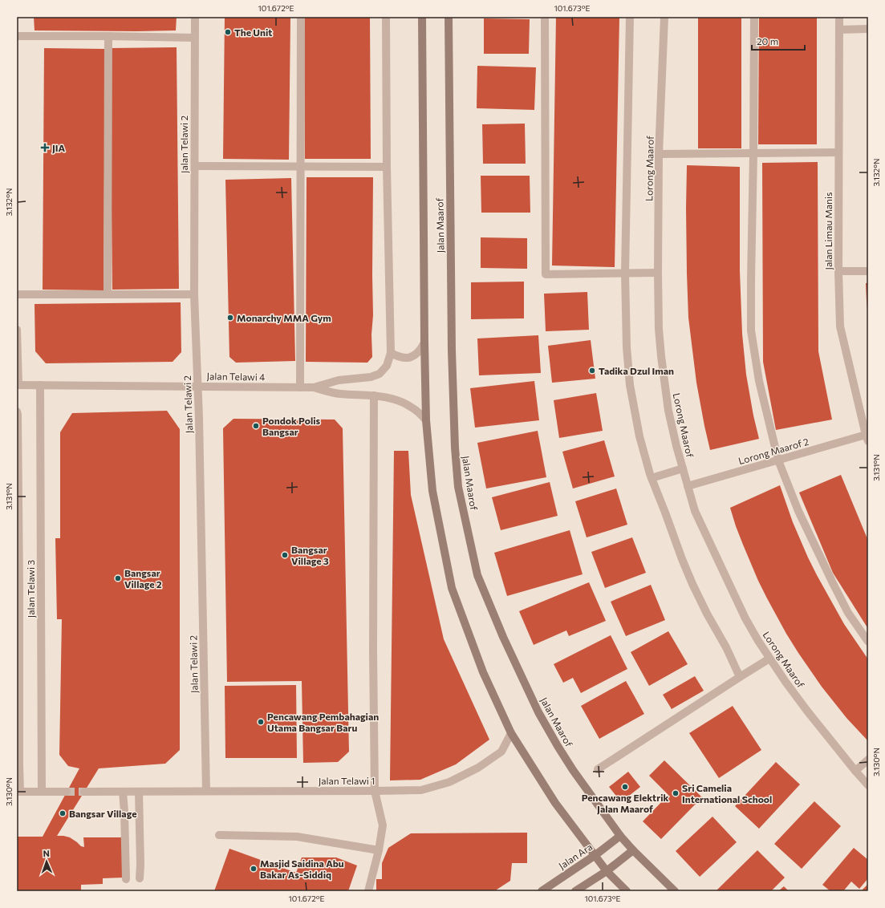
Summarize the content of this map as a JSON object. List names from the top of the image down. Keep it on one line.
{"streets":{"main road":["Jalan Maarof","Jalan Ara"],"street":["Jalan Telawi 2","Lorong Maarof","Jalan Limau Manis","Jalan Telawi 4","Lorong Maarof 2","Jalan Telawi 3","Jalan Telawi 1"]},"crossings":[["Jalan Telawi 2","Jalan Telawi 4"],["Jalan Telawi 2","Jalan Telawi 1"],["Lorong Maarof","Lorong Maarof 2"],["Jalan Maarof","Jalan Telawi 4"],["Jalan Maarof","Jalan Telawi 1"],["Jalan Maarof","Jalan Ara"],["Jalan Limau Manis","Lorong Maarof 2"],["Jalan Telawi 4","Jalan Telawi 3"]],"places":{"other":["The Unit","Monarchy MMA Gym","Tadika Dzul Iman","Pondok Polis Bangsar","Bangsar Village 3","Bangsar Village 2","Pencawang Pembahagian Utama Bangsar Baru","Pencawang Elektrik Jalan Maarof","Sri Camelia International School","Bangsar Village","Masjid Saidina Abu Bakar As-Siddiq"],"health":["JIA"]},"scale_bar":"20 m","north":"top","coordinates":["101.672°E","101.673°E","3.132°N","3.131°N","3.130°N"]}
